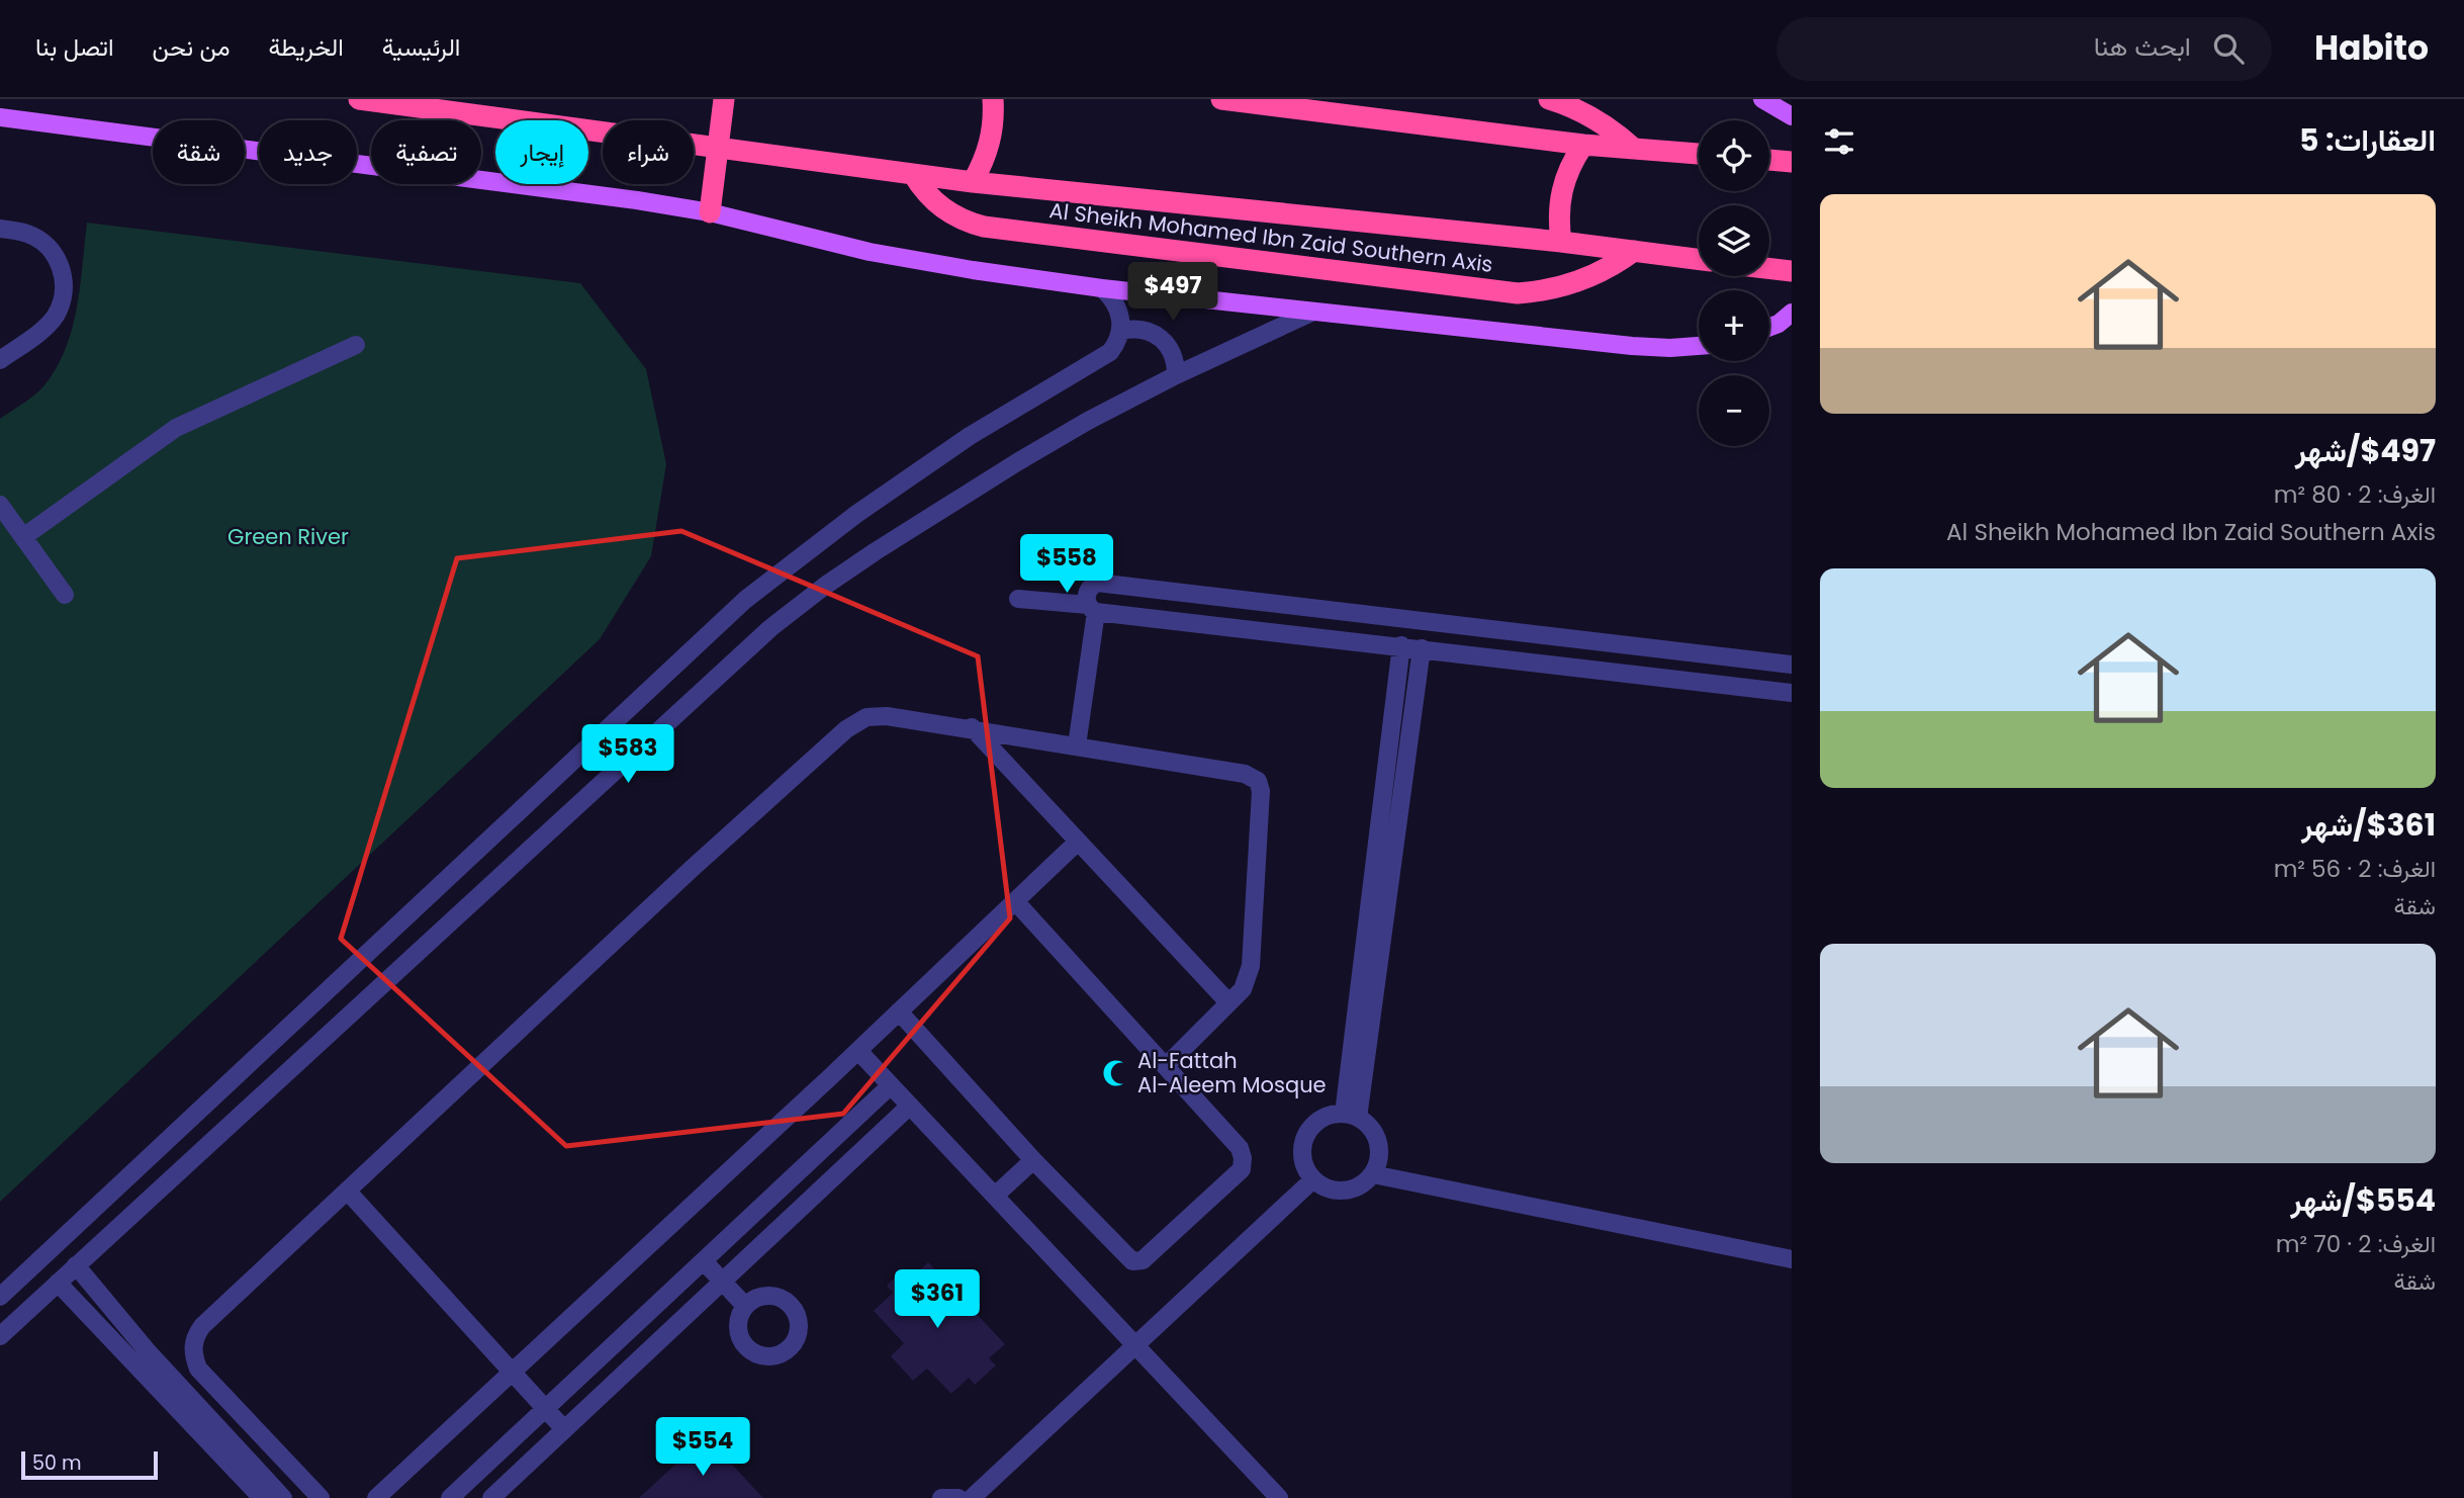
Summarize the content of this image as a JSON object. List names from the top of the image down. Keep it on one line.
{"streets":{"highway":["Al Sheikh Mohamed Ibn Zaid Southern Axis"]},"parks":["Green River"],"places":{"mosque":["Al-Fattah Al-Aleem Mosque"]},"scale_bar":"50 m","page":{"header":"Habito","search":"ابحث هنا","nav":["الرئيسية","الخريطة","من نحن","اتصل بنا"],"heading":"العقارات: 5","map_buttons":["+","−"],"chip":["شراء","إيجار","تصفية","جديد","شقة"],"list":[{"name":"$497/شهر","note":"الغرف: 2 · 80 m² · Al Sheikh Mohamed Ibn Zaid Southern Axis"},{"name":"$361/شهر","note":"الغرف: 2 · 56 m² · شقة"},{"name":"$554/شهر","note":"الغرف: 2 · 70 m² · شقة"}],"price":["$497","$558","$583","$361","$554"],"scale":"50 m"}}
